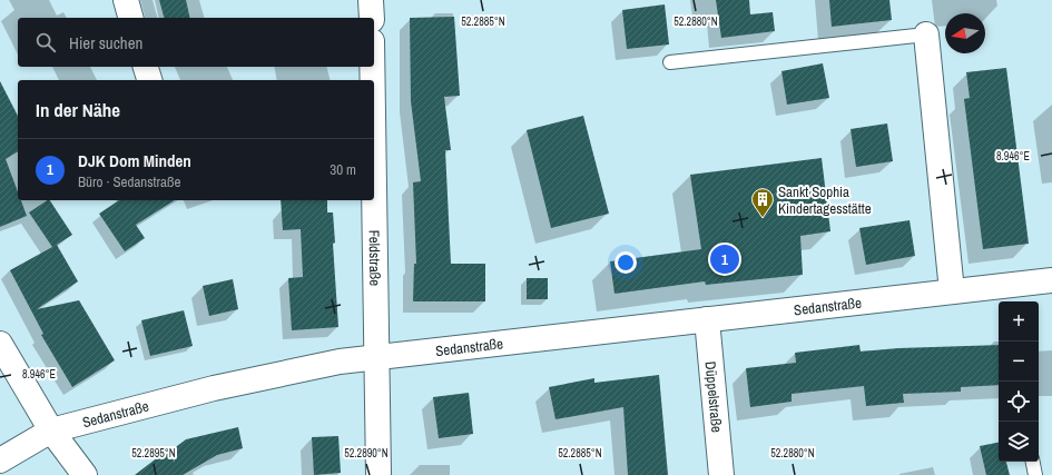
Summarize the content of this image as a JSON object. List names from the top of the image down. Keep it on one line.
{"streets":{"street":["Feldstraße","Sedanstraße","Düppelstraße"]},"crossings":[["Feldstraße","Sedanstraße"],["Sedanstraße","Düppelstraße"]],"places":{"building":["Sankt Sophia Kindertagesstätte"]},"north":"left","page":{"search":"Hier suchen","heading":"In der Nähe","list":[{"mark":"1","name":"DJK Dom Minden","note":"Büro · Sedanstraße","value":"30 m"}],"pins":"1","map_buttons":["+","−"]},"coordinates":["52.2885°N","52.2880°N","8.946°E","52.2895°N","52.2890°N"]}
